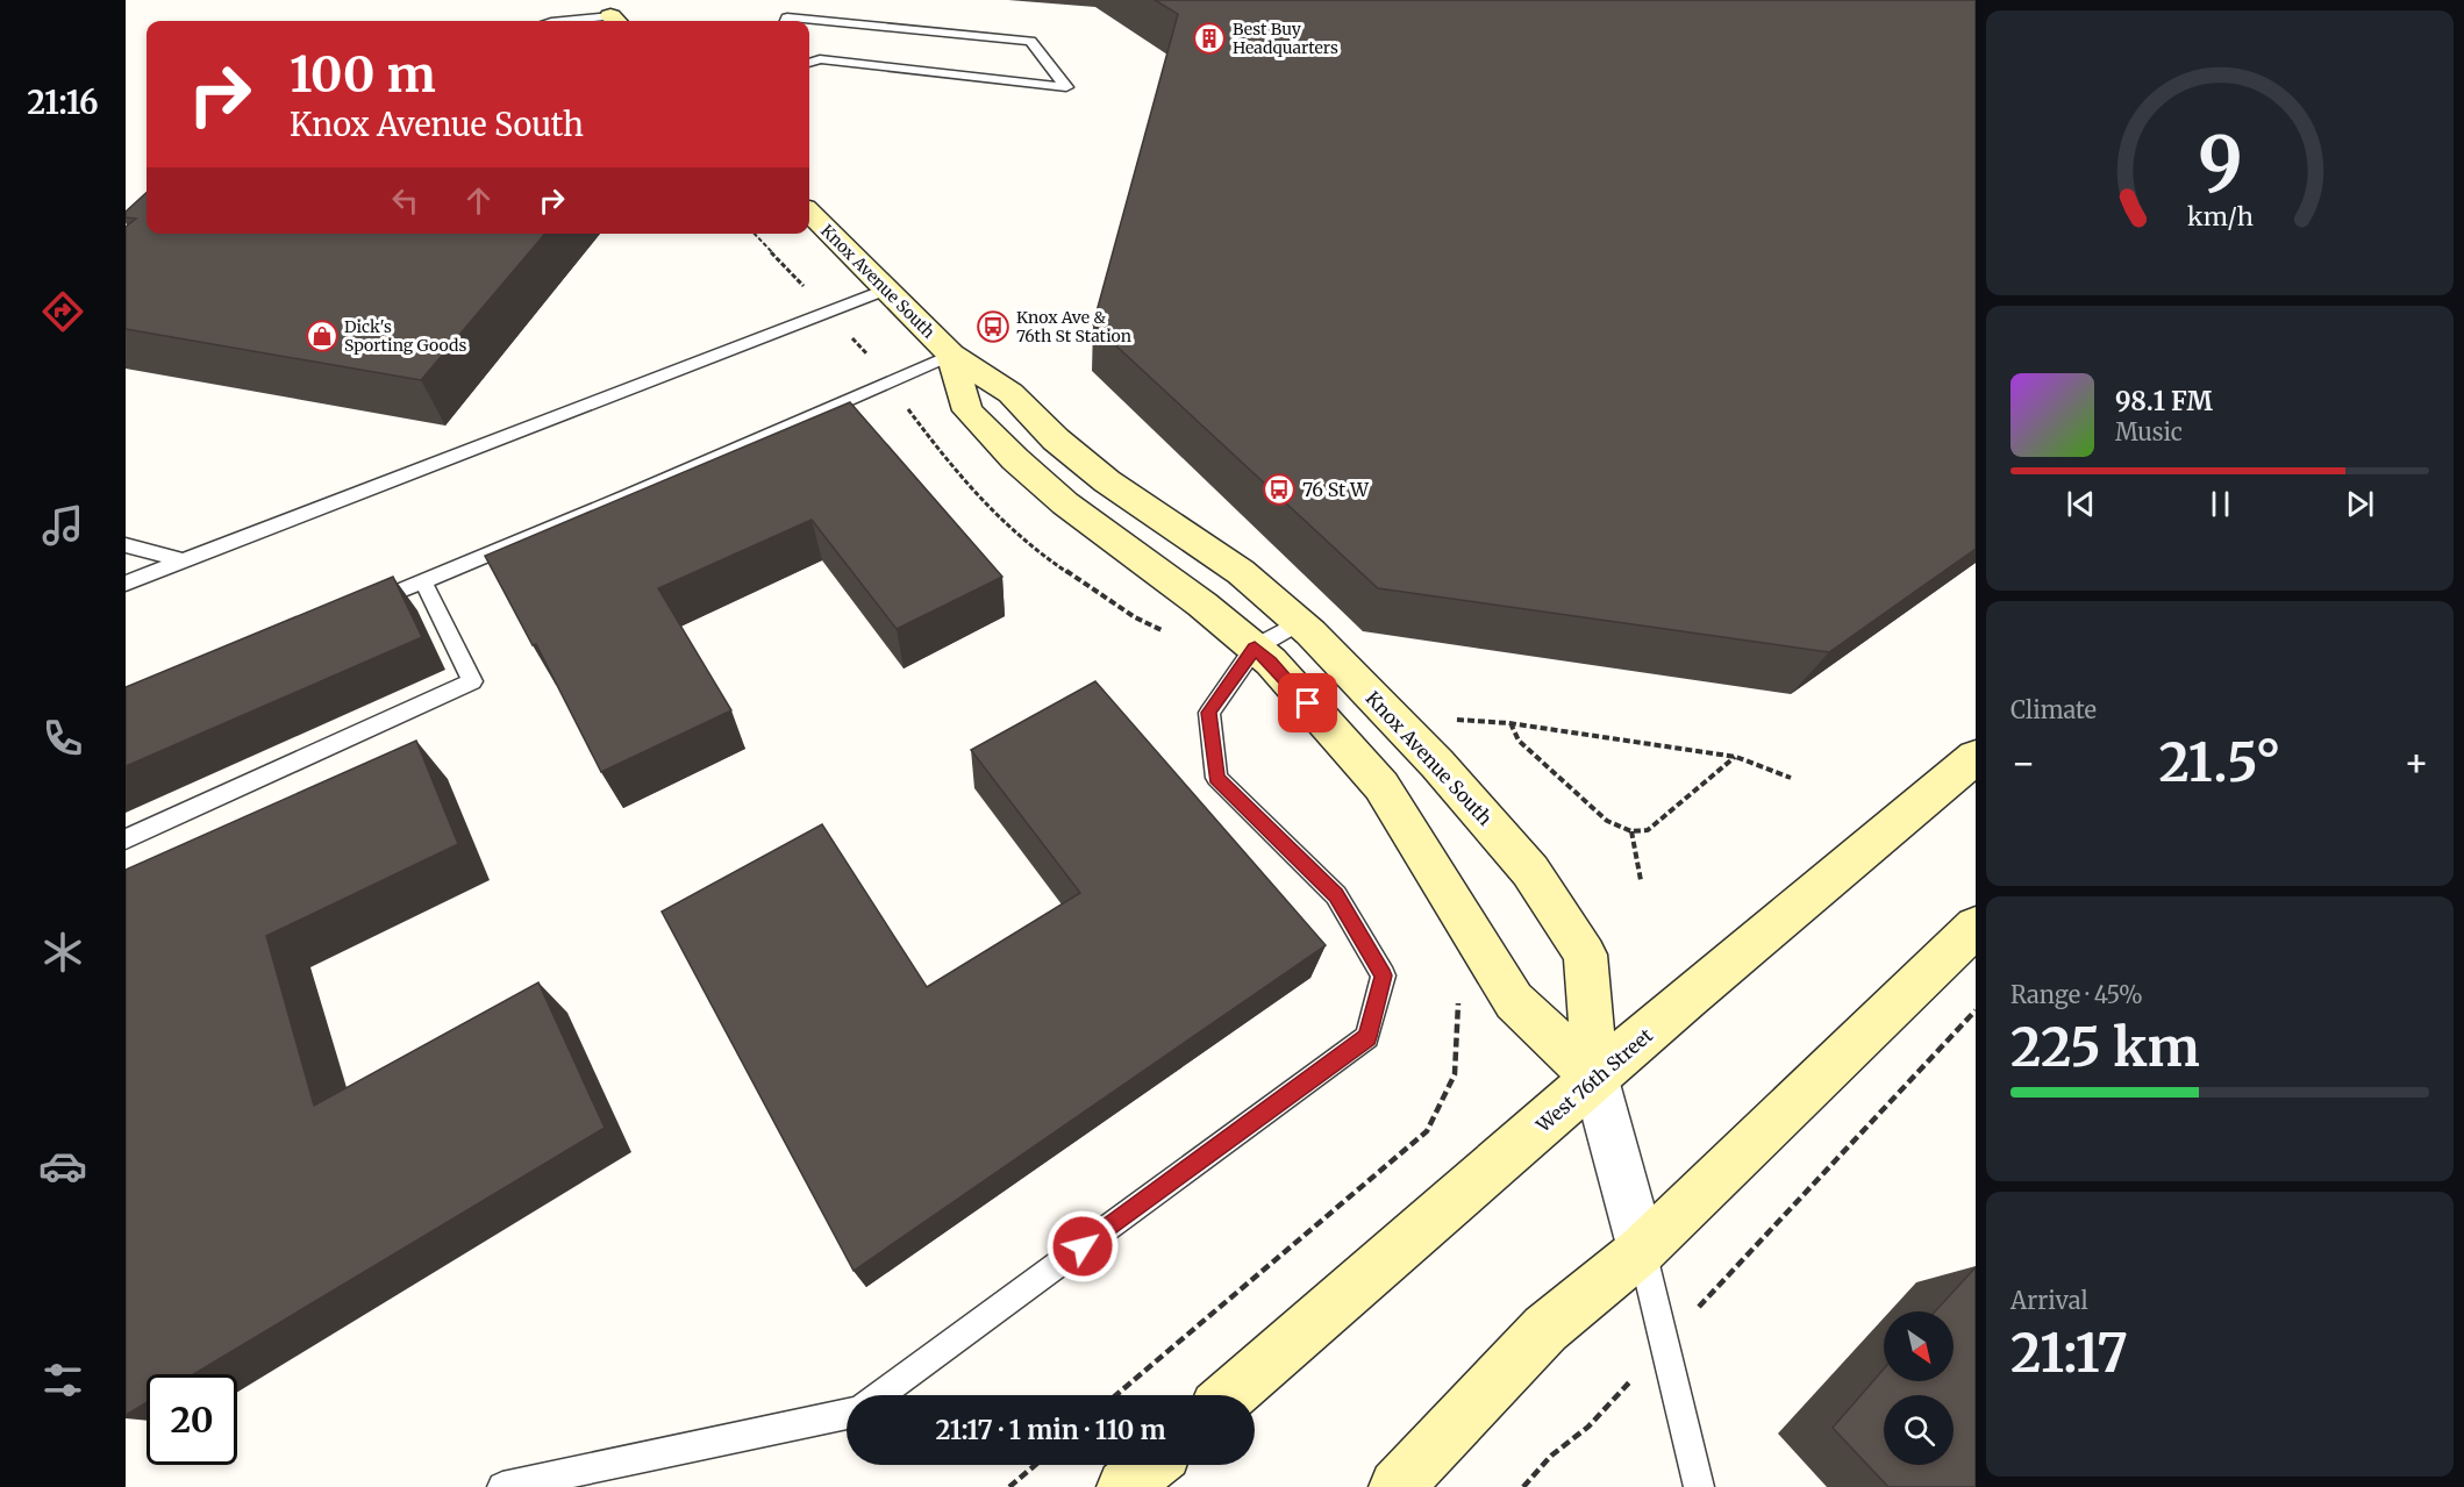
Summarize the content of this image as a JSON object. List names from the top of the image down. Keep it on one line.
{"streets":{"street":["Knox Avenue South","West 76th Street"]},"crossings":[["Knox Avenue South","West 76th Street"]],"places":{"building":["Best Buy Headquarters"],"bus stop":["Knox Ave & 76th St Station","76 St W"],"shop":["Dick's Sporting Goods"]},"north":"bottom right","page":{"tabs":"21:16","turn":["100 m","Knox Avenue South"],"song":["98.1 FM","Music"],"tile":["Climate",["Range · 45%","225 km"],["Arrival","21:17"]],"heat":["−","21.5°","+"],"limit":"20","trip":"21:17 · 1 min · 110 m","gauge":["9","km/h"]}}
